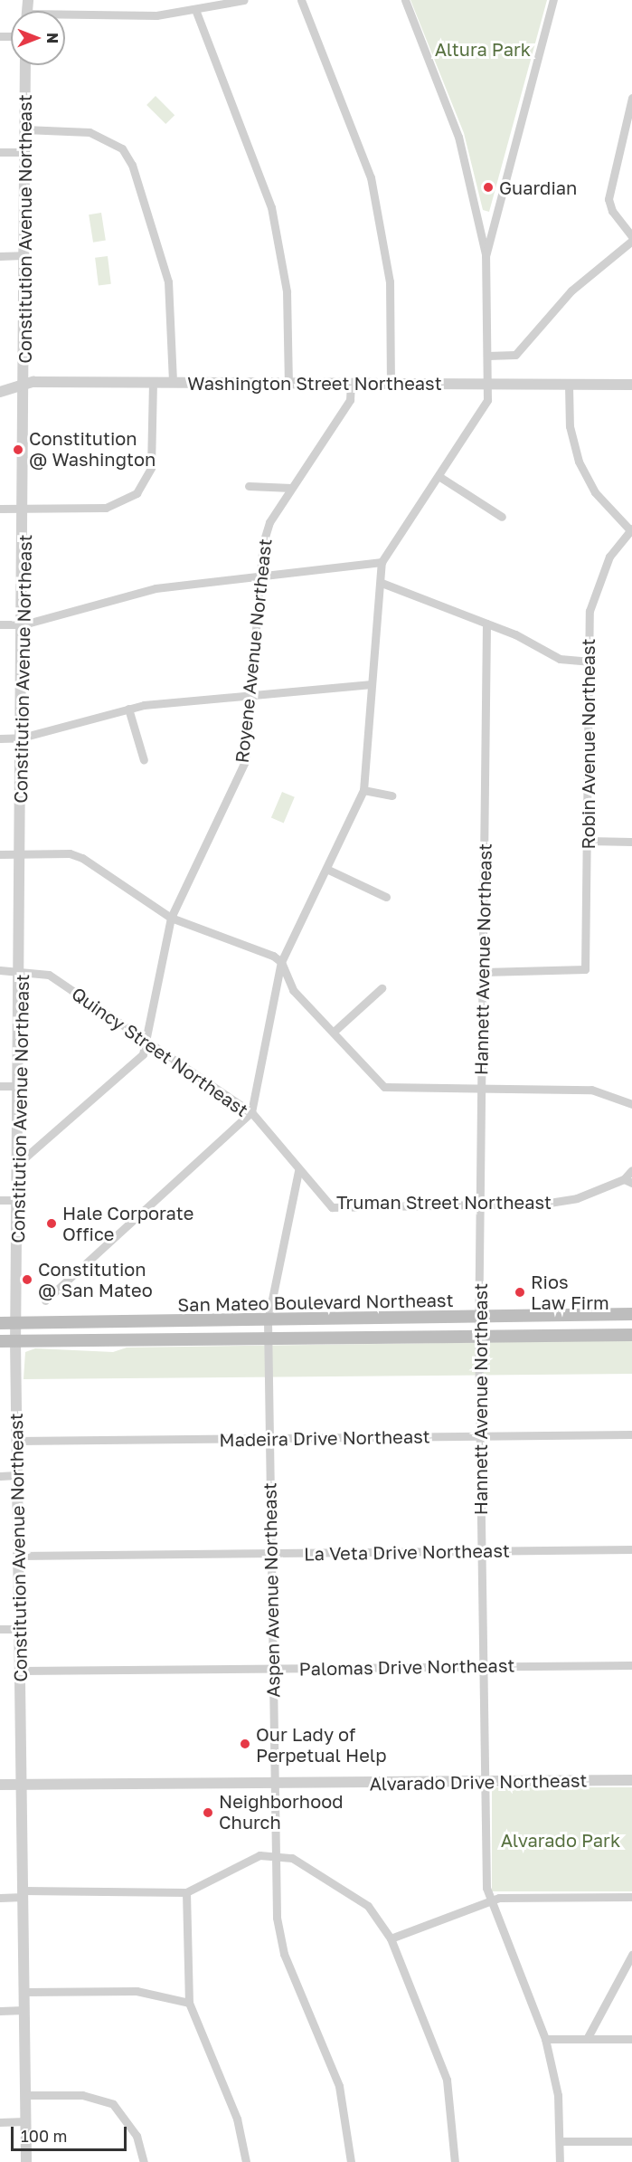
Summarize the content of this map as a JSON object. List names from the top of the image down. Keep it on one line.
{"streets":{"main road":["San Mateo Boulevard Northeast"],"street":["Constitution Avenue Northeast","Washington Street Northeast","Royene Avenue Northeast","Robin Avenue Northeast","Hannett Avenue Northeast","Quincy Street Northeast","Truman Street Northeast","Madeira Drive Northeast","La Veta Drive Northeast","Aspen Avenue Northeast","Palomas Drive Northeast","Alvarado Drive Northeast"]},"crossings":[["Constitution Avenue Northeast","Washington Street Northeast"],["Constitution Avenue Northeast","Royene Avenue Northeast"],["Constitution Avenue Northeast","Quincy Street Northeast"],["Constitution Avenue Northeast","San Mateo Boulevard Northeast"],["Constitution Avenue Northeast","Madeira Drive Northeast"],["Constitution Avenue Northeast","La Veta Drive Northeast"],["Constitution Avenue Northeast","Palomas Drive Northeast"],["Constitution Avenue Northeast","Alvarado Drive Northeast"],["Washington Street Northeast","Royene Avenue Northeast"],["Royene Avenue Northeast","Quincy Street Northeast"],["Robin Avenue Northeast","Hannett Avenue Northeast"],["Hannett Avenue Northeast","Truman Street Northeast"],["Hannett Avenue Northeast","San Mateo Boulevard Northeast"],["Hannett Avenue Northeast","Madeira Drive Northeast"],["Hannett Avenue Northeast","La Veta Drive Northeast"],["Hannett Avenue Northeast","Palomas Drive Northeast"],["Hannett Avenue Northeast","Alvarado Drive Northeast"],["Quincy Street Northeast","Truman Street Northeast"],["Quincy Street Northeast","Aspen Avenue Northeast"],["Truman Street Northeast","Aspen Avenue Northeast"],["San Mateo Boulevard Northeast","Aspen Avenue Northeast"],["Madeira Drive Northeast","Aspen Avenue Northeast"],["La Veta Drive Northeast","Aspen Avenue Northeast"],["Aspen Avenue Northeast","Palomas Drive Northeast"],["Aspen Avenue Northeast","Alvarado Drive Northeast"]],"parks":["Altura Park","Alvarado Park"],"places":["Guardian","Constitution @ Washington","Hale Corporate Office","Constitution @ San Mateo","Rios Law Firm","Our Lady of Perpetual Help","Neighborhood Church"],"scale_bar":"100 m","north":"right"}
